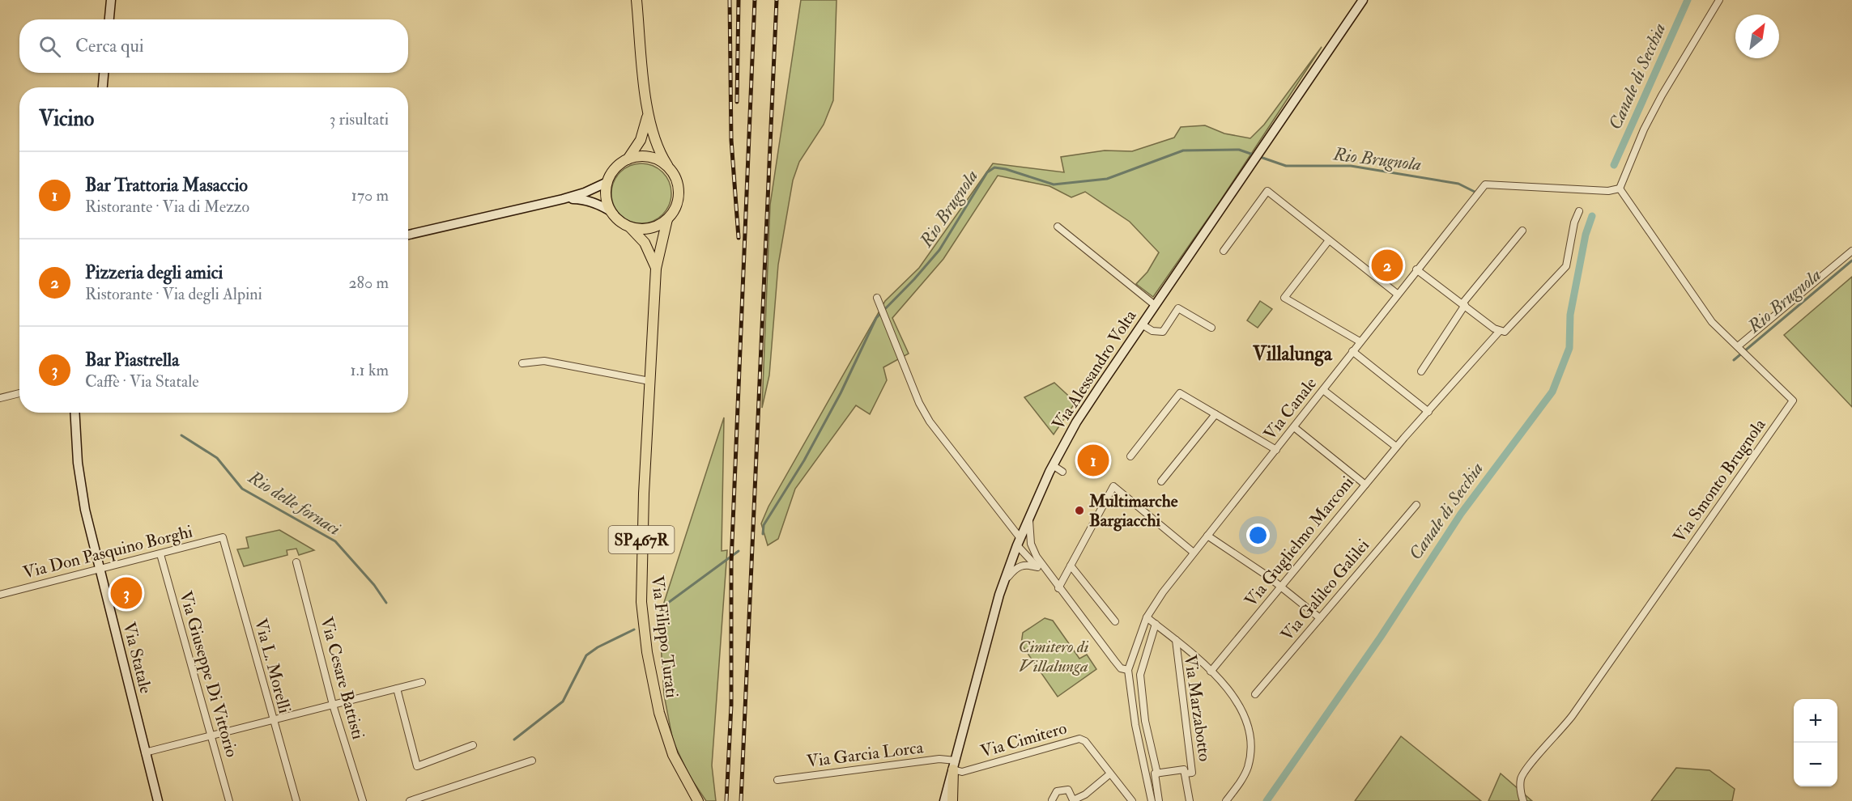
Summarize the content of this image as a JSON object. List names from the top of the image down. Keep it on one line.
{"streets":{"main road":["Via Alessandro Volta","SP467R","Via Filippo Turati","Via Statale"],"street":["Via Canale","Via Smonto Brugnola","Via Guglielmo Marconi","Via Don Pasquino Borghi","Via Galileo Galilei","Via L. Morelli","Via Giuseppe Di Vittorio","Via Cesare Battisti","Via Marzabotto","Via Cimitero","Via Garcia Lorca"]},"crossings":[["Via Alessandro Volta","Via Cimitero"],["Via Alessandro Volta","Via Garcia Lorca"],["Via Canale","Via Smonto Brugnola"],["SP467R","Via Filippo Turati"],["Via Don Pasquino Borghi","Via Statale"],["Via Don Pasquino Borghi","Via L. Morelli"],["Via Don Pasquino Borghi","Via Giuseppe Di Vittorio"],["Via Cimitero","Via Garcia Lorca"]],"districts":["Villalunga"],"water":["Canale di Secchia","Rio Brugnola","Rio delle fornaci"],"parks":["Cimitero di Villalunga"],"places":["Multimarche Bargiacchi"],"north":"top right","page":{"search":"Cerca qui","heading":["Vicino","3 risultati"],"list":[{"mark":"1","name":"Bar Trattoria Masaccio","note":"Ristorante · Via di Mezzo","value":"170 m"},{"mark":"2","name":"Pizzeria degli amici","note":"Ristorante · Via degli Alpini","value":"280 m"},{"mark":"3","name":"Bar Piastrella","note":"Caffè · Via Statale","value":"1.1 km"}],"pins":["2","1","3"],"map_buttons":["+","−"]}}
